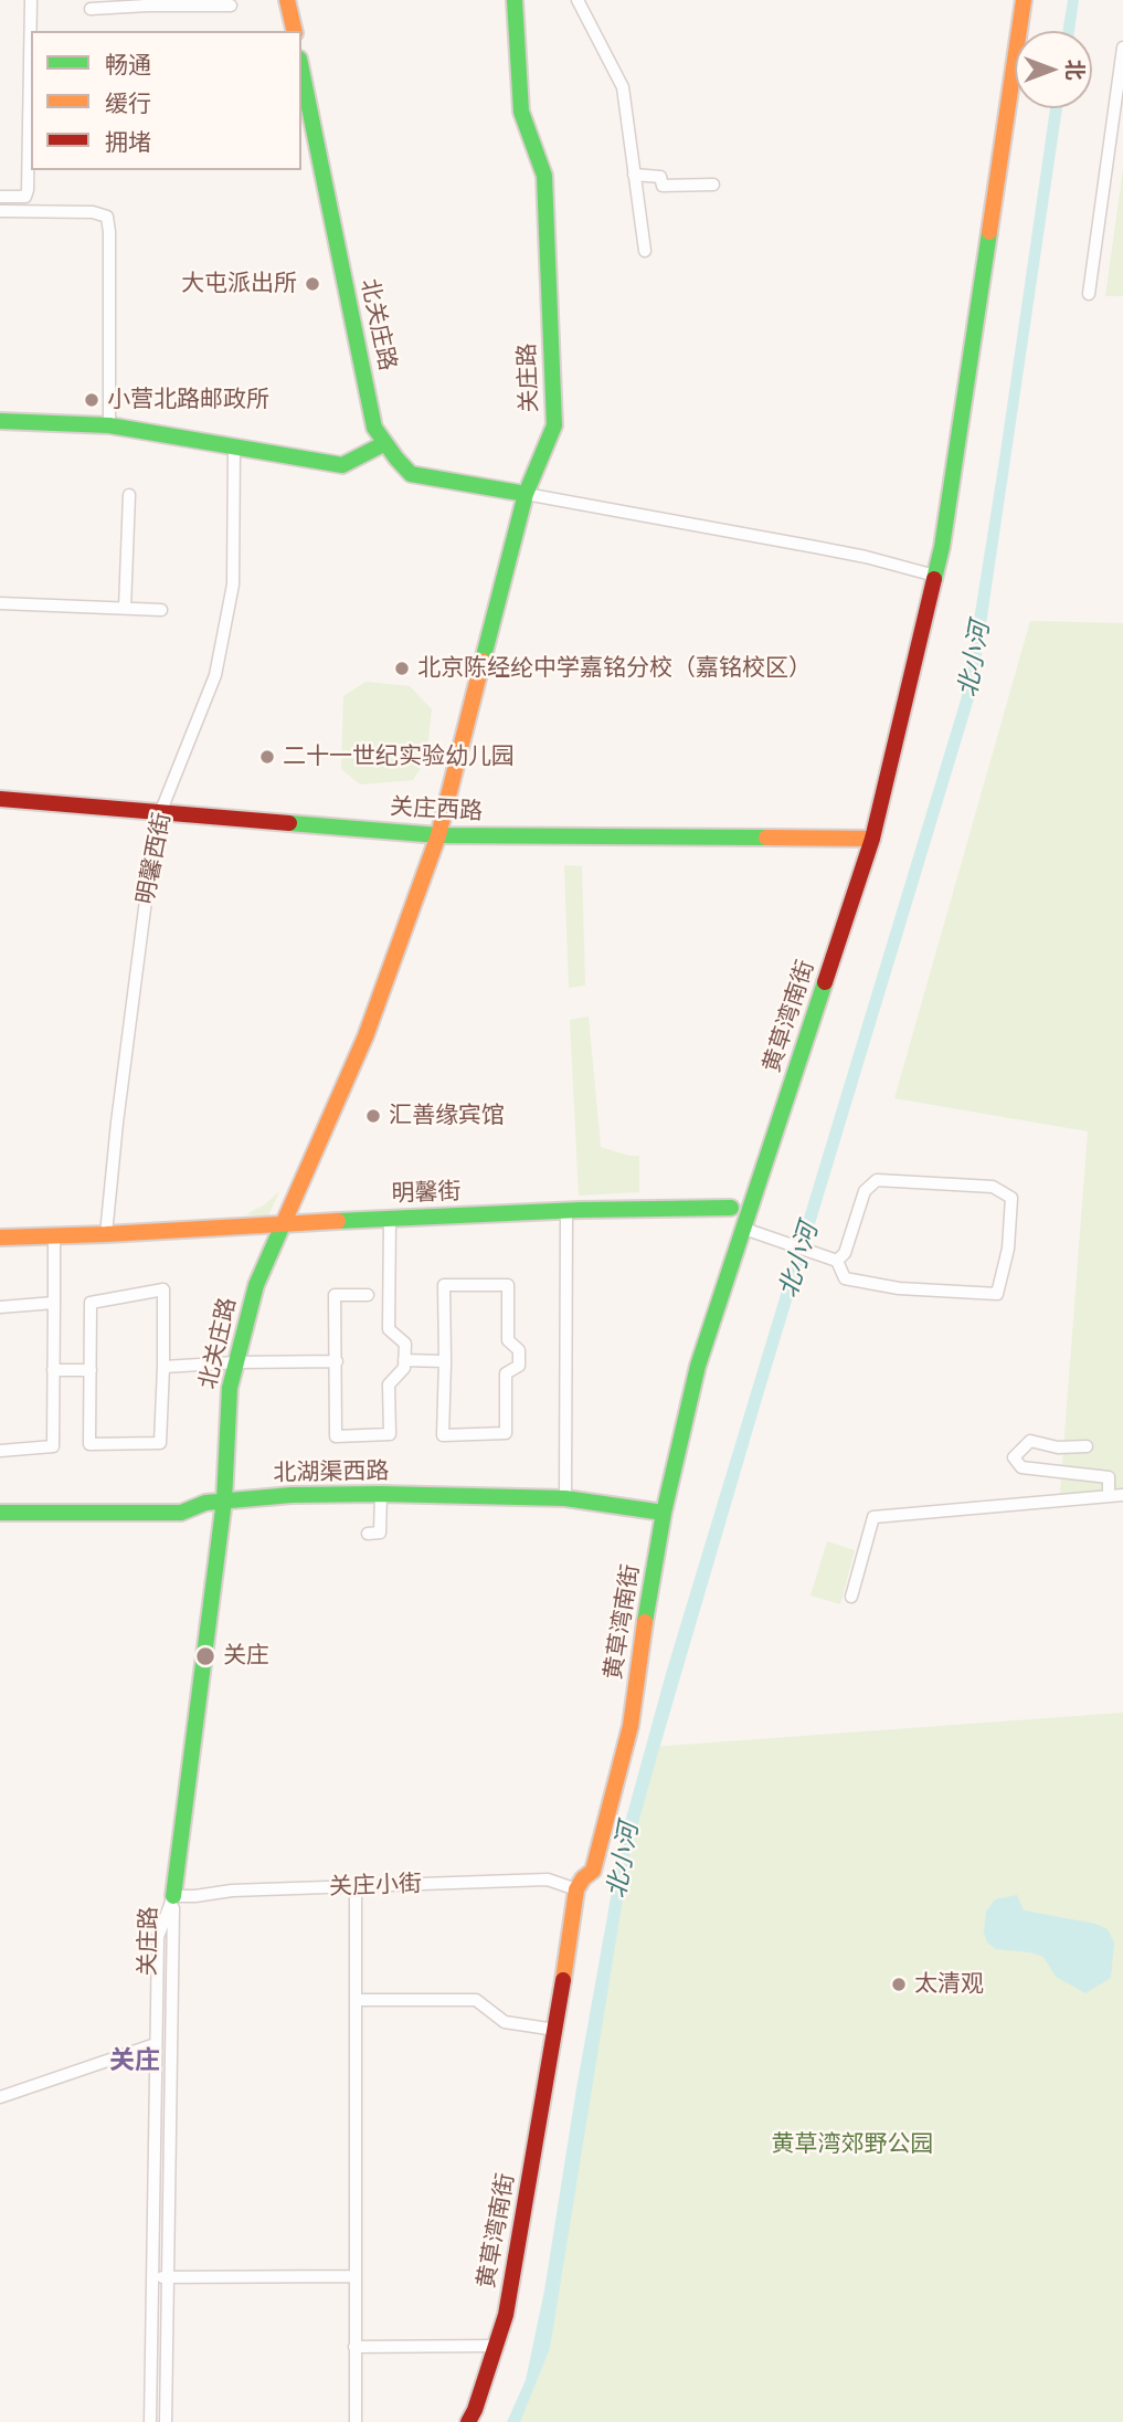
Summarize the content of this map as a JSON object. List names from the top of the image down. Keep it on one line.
{"streets":{"street":["北关庄路","关庄路","关庄西路","明馨西街","黄草湾南街","明馨街","北湖渠西路","关庄小街"]},"crossings":[["北关庄路","关庄路"],["北关庄路","关庄西路"],["北关庄路","明馨街"],["北关庄路","北湖渠西路"],["北关庄路","关庄小街"],["关庄路","关庄西路"],["关庄路","关庄小街"],["关庄西路","明馨西街"],["关庄西路","黄草湾南街"],["明馨西街","明馨街"],["黄草湾南街","北湖渠西路"],["黄草湾南街","关庄小街"]],"districts":["关庄"],"water":["北小河"],"parks":["黄草湾郊野公园"],"places":["大屯派出所","小营北路邮政所","北京陈经纶中学嘉铭分校（嘉铭校区）","二十一世纪实验幼儿园","汇善缘宾馆","关庄","太清观"],"legend":["畅通","缓行","拥堵"],"north":"right"}
